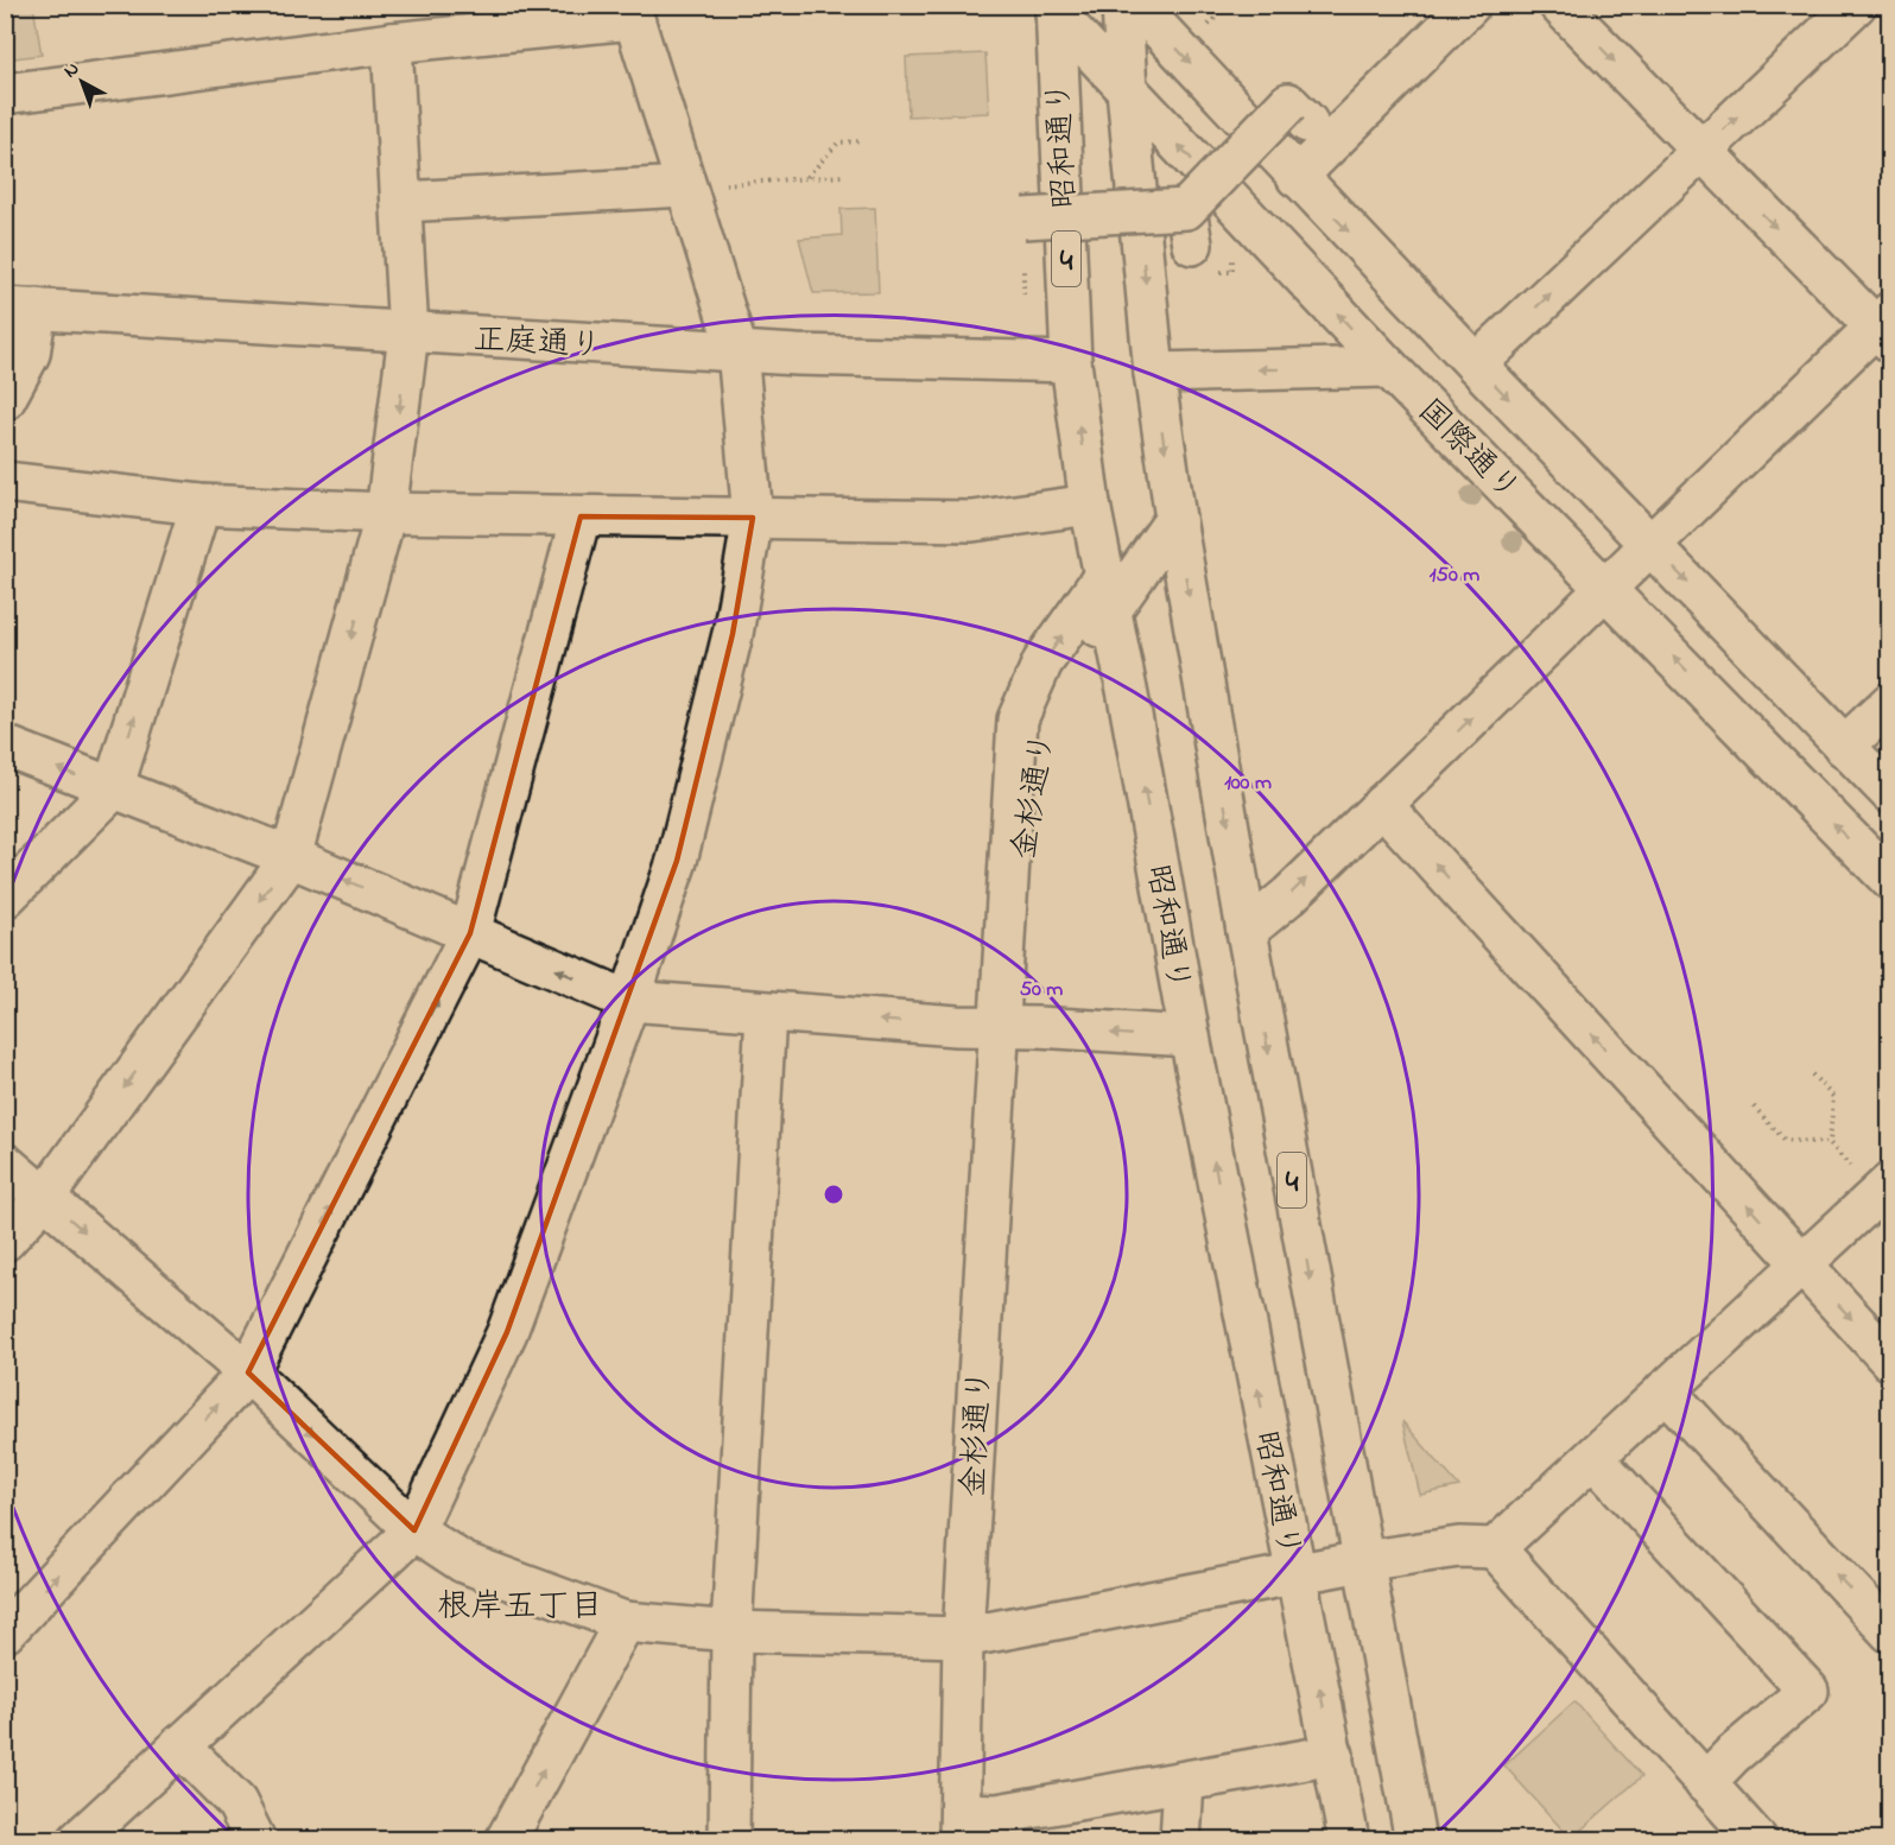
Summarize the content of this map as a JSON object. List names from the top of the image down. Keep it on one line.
{"streets":{"main road":["昭和通り","4","正庭通り","国際通り","金杉通り"]},"crossings":[["昭和通り","正庭通り"],["昭和通り","国際通り"],["昭和通り","金杉通り"],["4","国際通り"],["4","金杉通り"]],"districts":["根岸五丁目"],"north":"top left","rings":["150 m","100 m","50 m"]}
